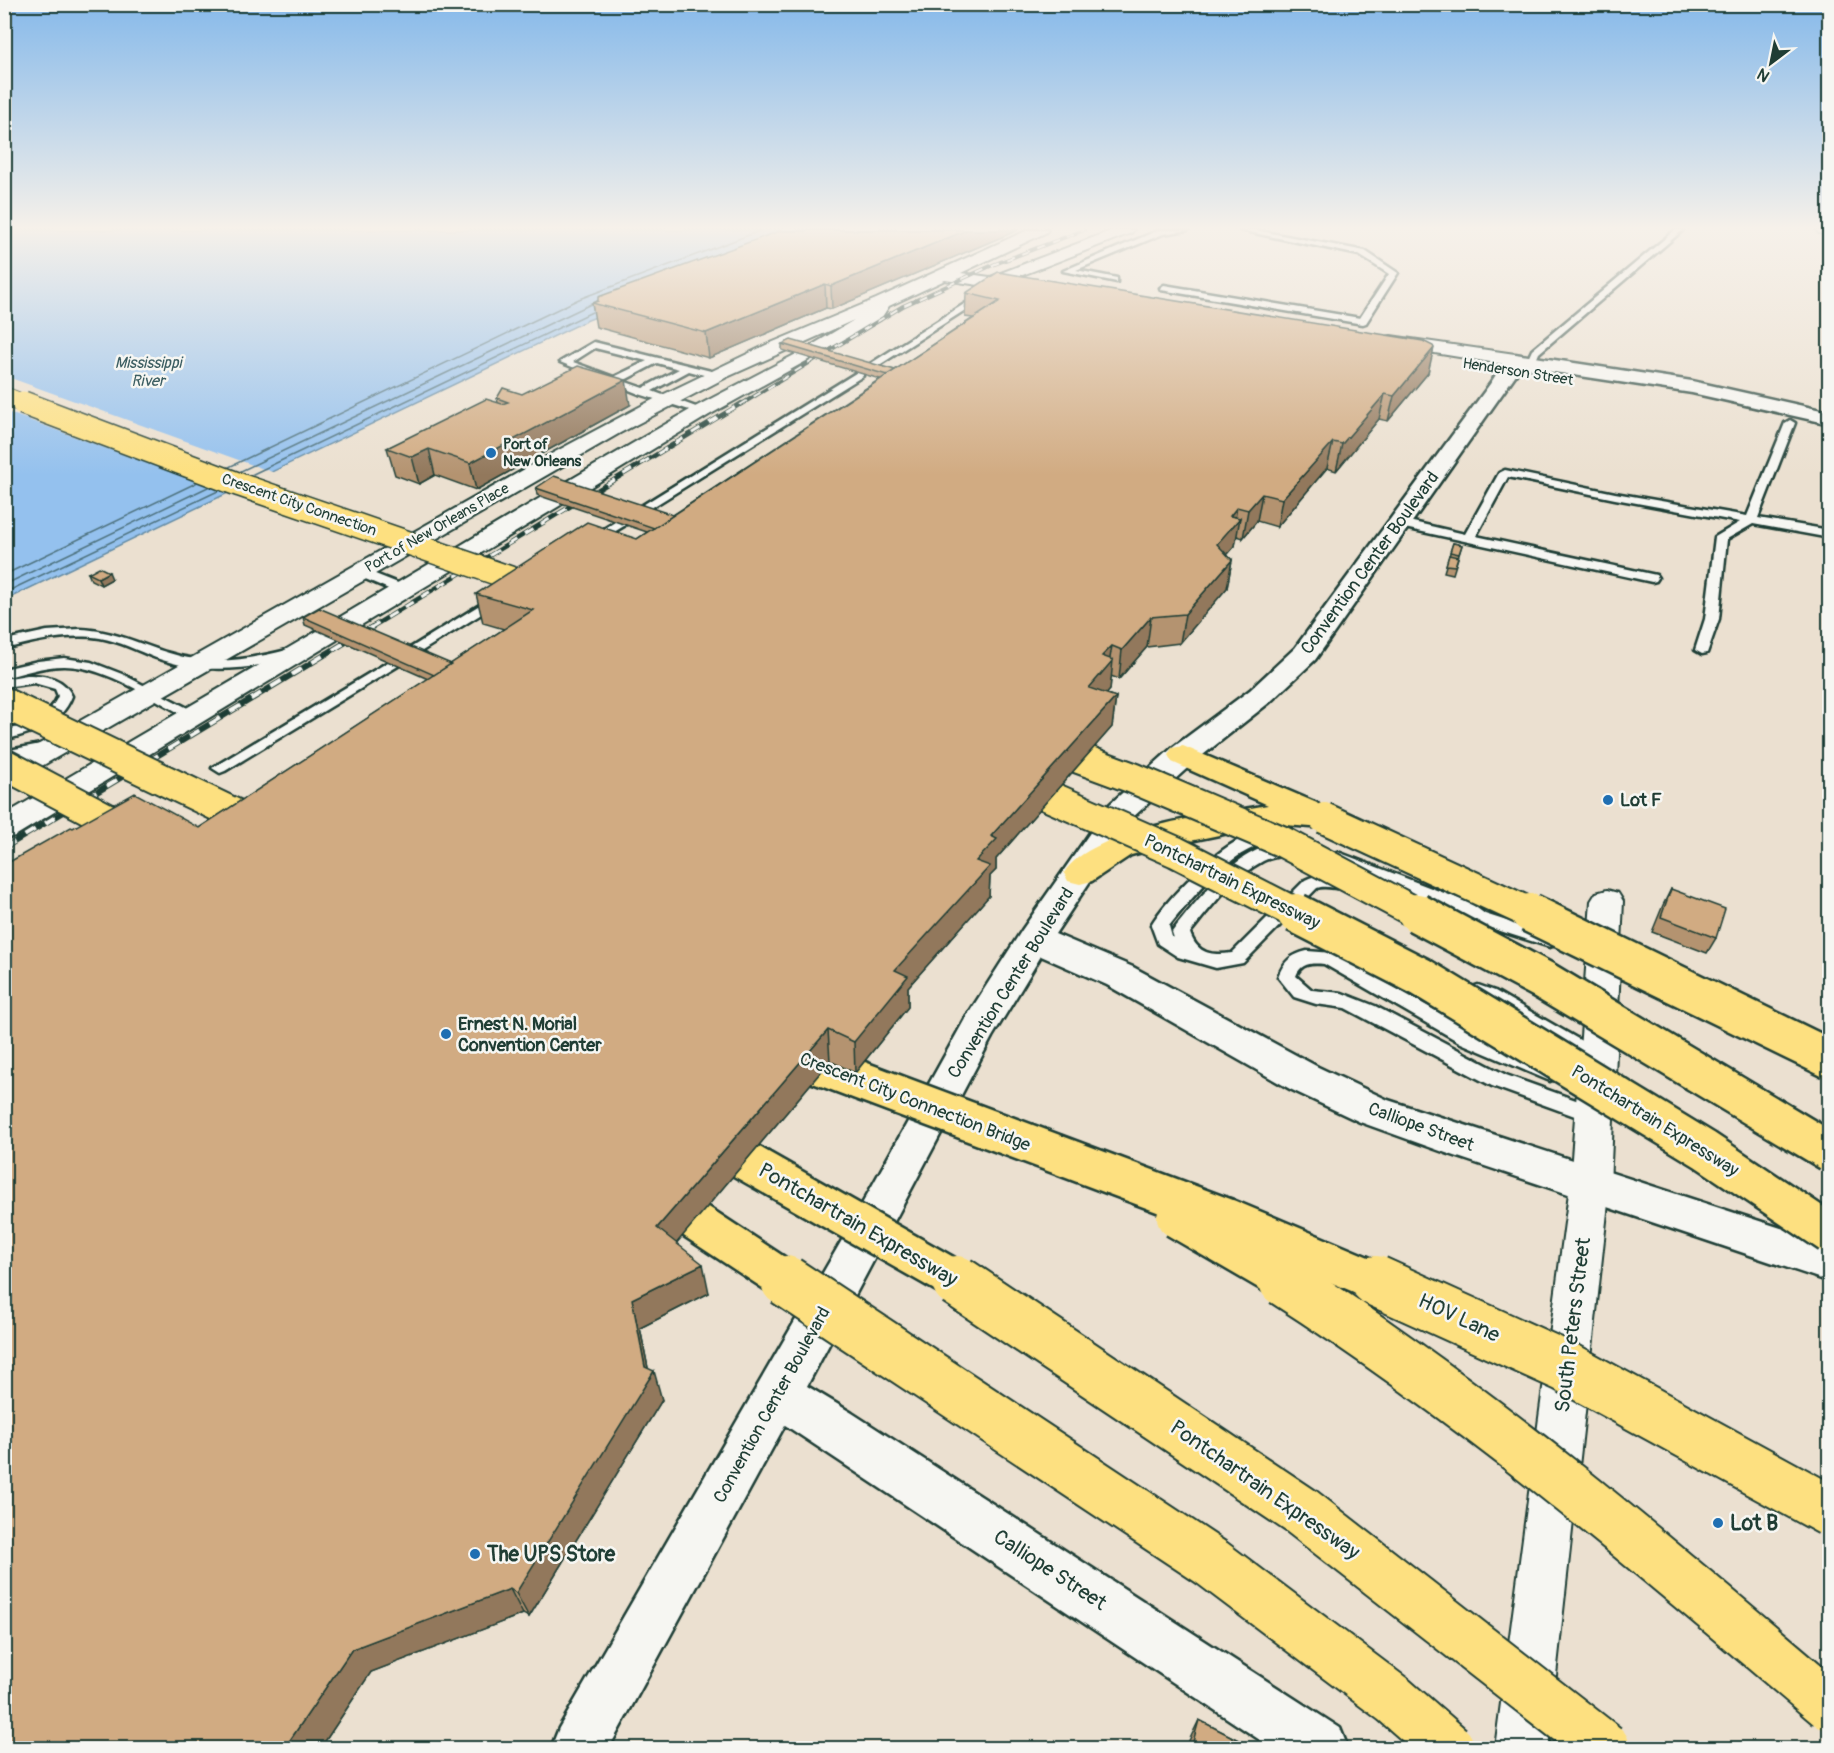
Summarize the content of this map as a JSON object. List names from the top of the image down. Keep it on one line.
{"streets":{"highway":["Crescent City Connection","Pontchartrain Expressway","Crescent City Connection Bridge","HOV Lane"],"street":["Henderson Street","Port of New Orleans Place","Convention Center Boulevard","Calliope Street","South Peters Street"]},"crossings":[["Henderson Street","Convention Center Boulevard"],["Convention Center Boulevard","Calliope Street"],["Crescent City Connection Bridge","HOV Lane"],["Calliope Street","South Peters Street"]],"water":["Mississippi River"],"places":["Port of New Orleans","Lot F","Ernest N. Morial Convention Center","Lot B","The UPS Store"],"north":"bottom left"}
